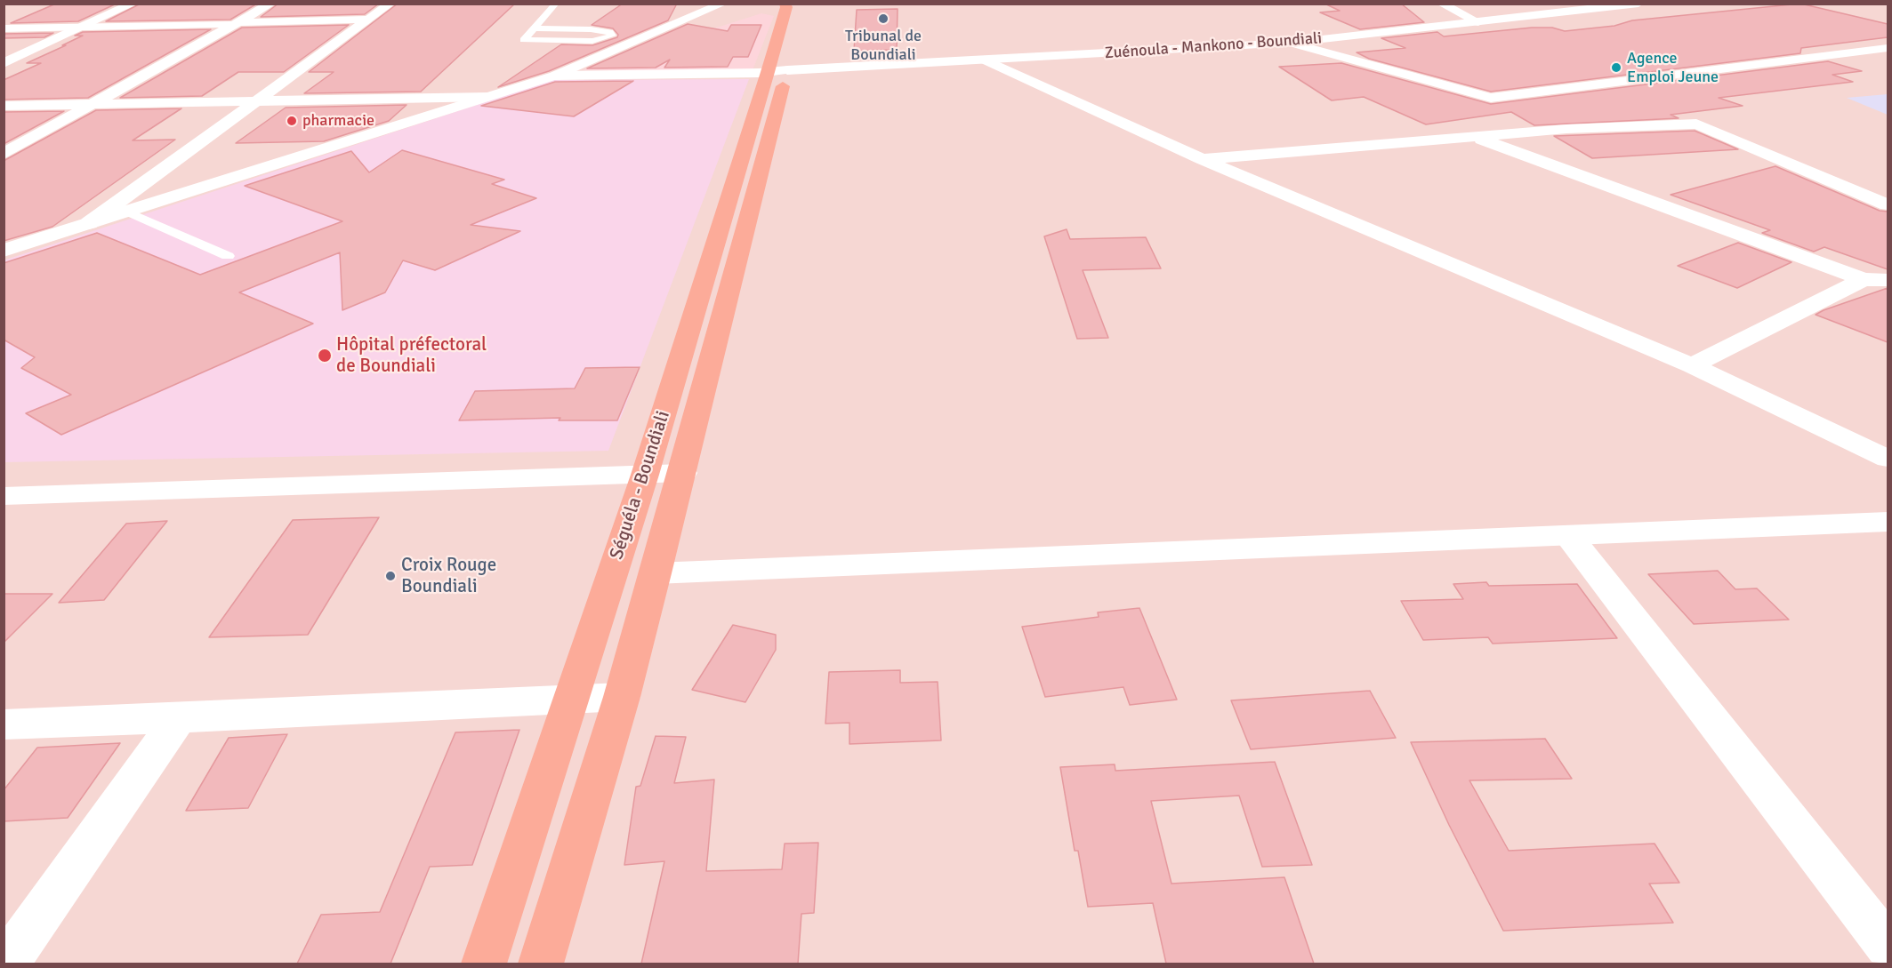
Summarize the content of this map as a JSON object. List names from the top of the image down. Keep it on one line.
{"streets":{"main road":["Séguéla - Boundiali"],"street":["Zuénoula - Mankono - Boundiali"]},"crossings":[["Zuénoula - Mankono - Boundiali","Séguéla - Boundiali"]],"places":["Tribunal de Boundiali","Agence Emploi Jeune","pharmacie","Hôpital préfectoral de Boundiali","Croix Rouge Boundiali"]}
